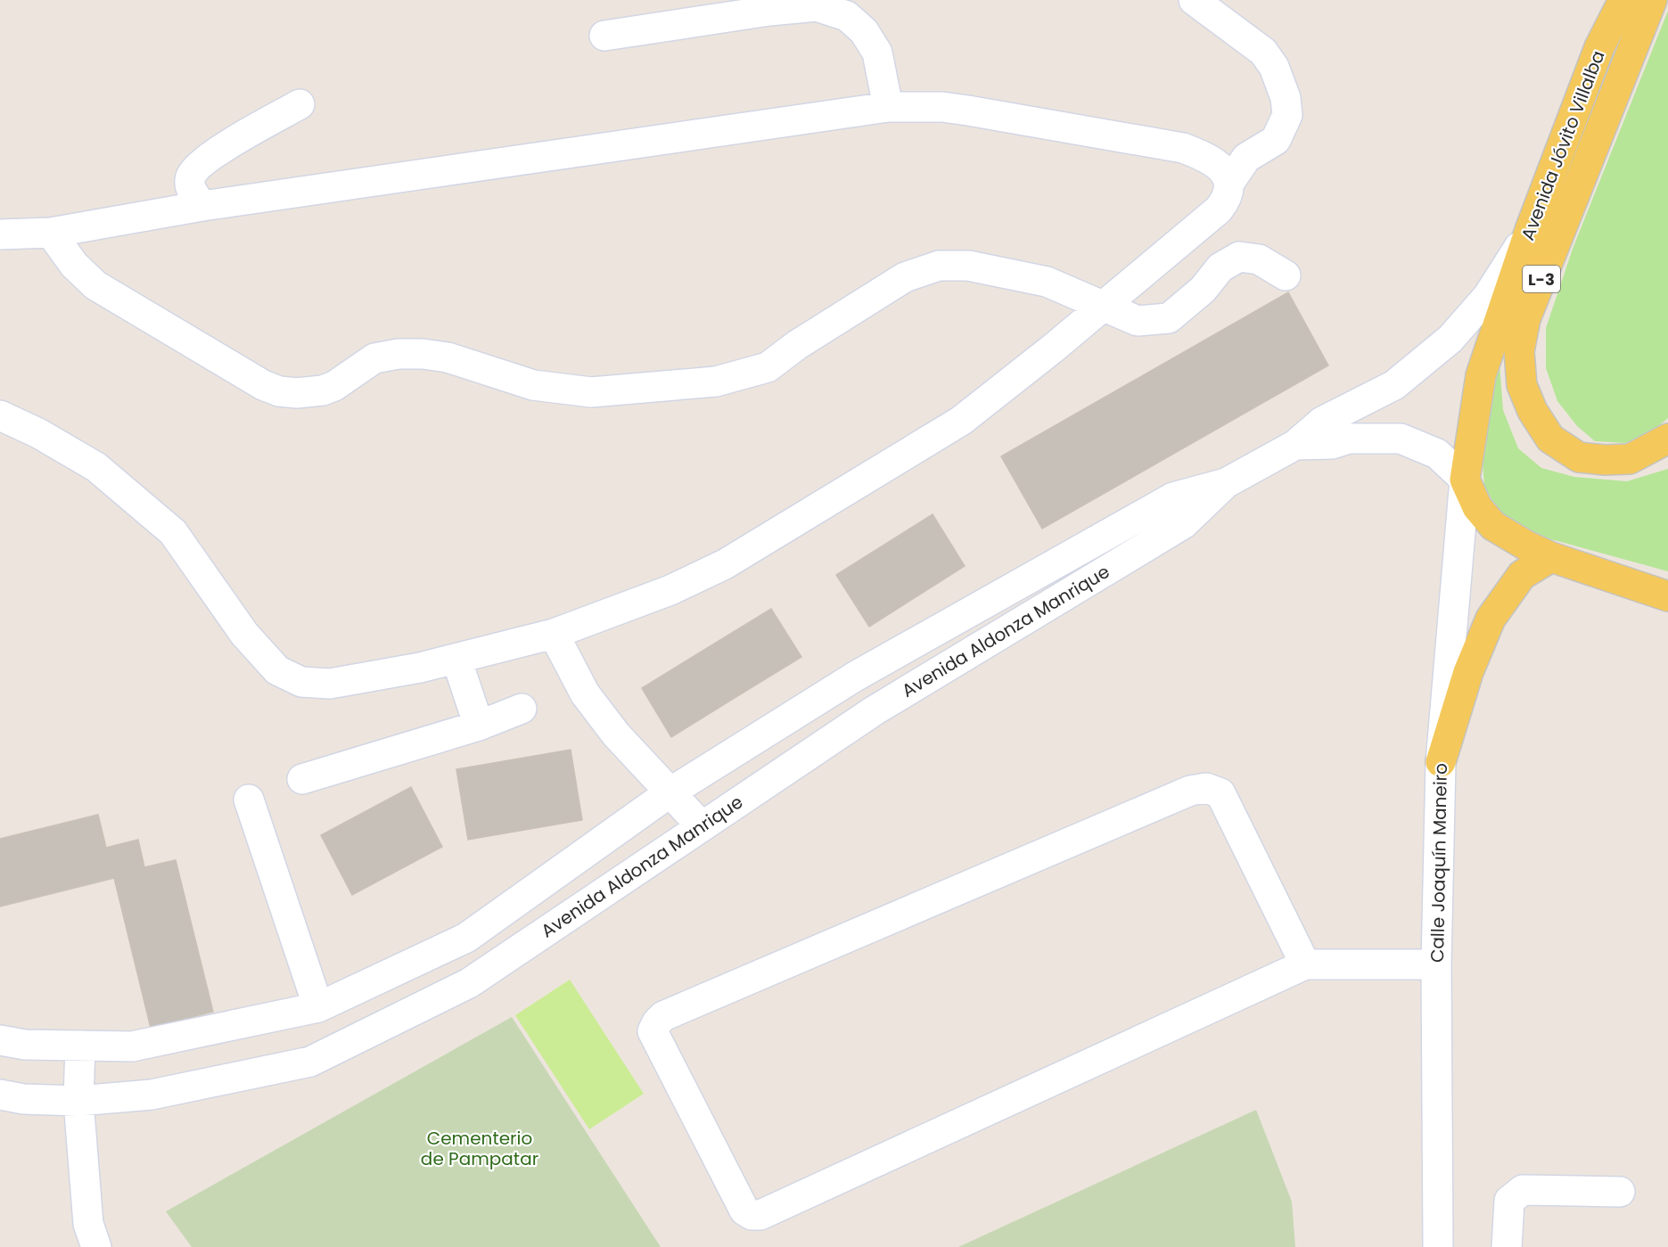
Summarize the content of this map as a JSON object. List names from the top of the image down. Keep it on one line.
{"streets":{"main road":["Avenida Jóvito Villalba","L-3"],"street":["Avenida Aldonza Manrique","Calle Joaquín Maneiro"]},"crossings":[["Avenida Jóvito Villalba","Avenida Aldonza Manrique"],["Avenida Jóvito Villalba","Calle Joaquín Maneiro"],["L-3","Calle Joaquín Maneiro"],["Avenida Aldonza Manrique","Calle Joaquín Maneiro"]],"parks":["Cementerio de Pampatar"]}
